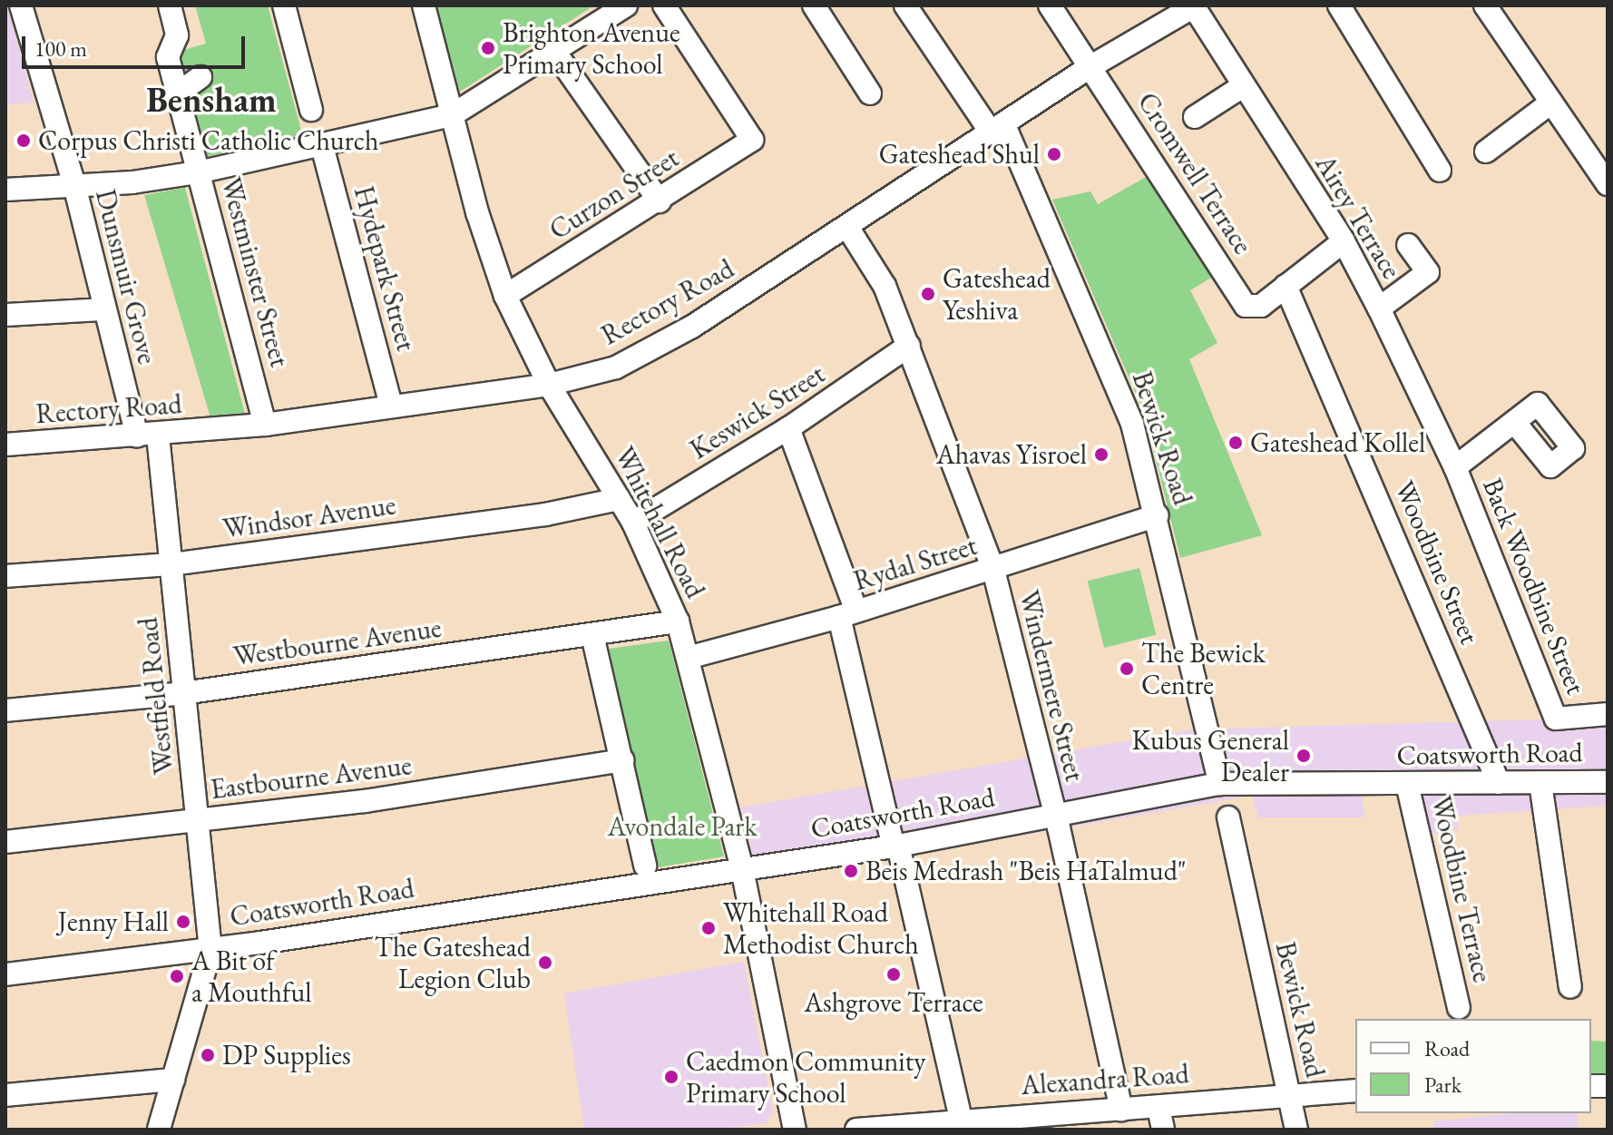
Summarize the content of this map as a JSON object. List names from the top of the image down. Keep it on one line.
{"streets":{"street":["Cromwell Terrace","Curzon Street","Airey Terrace","Hydepark Street","Westminster Street","Dunsmuir Grove","Rectory Road","Keswick Street","Bewick Road","Windsor Avenue","Whitehall Road","Woodbine Street","Rydal Street","Back Woodbine Street","Westbourne Avenue","Windermere Street","Westfield Road","Coatsworth Road","Eastbourne Avenue","Woodbine Terrace","Alexandra Road"]},"crossings":[["Cromwell Terrace","Rectory Road"],["Cromwell Terrace","Woodbine Street"],["Curzon Street","Whitehall Road"],["Airey Terrace","Rectory Road"],["Airey Terrace","Back Woodbine Street"],["Hydepark Street","Rectory Road"],["Westminster Street","Rectory Road"],["Dunsmuir Grove","Rectory Road"],["Dunsmuir Grove","Westfield Road"],["Rectory Road","Bewick Road"],["Rectory Road","Whitehall Road"],["Rectory Road","Windermere Street"],["Rectory Road","Westfield Road"],["Keswick Street","Whitehall Road"],["Keswick Street","Windermere Street"],["Bewick Road","Rydal Street"],["Bewick Road","Coatsworth Road"],["Bewick Road","Alexandra Road"],["Windsor Avenue","Whitehall Road"],["Windsor Avenue","Westfield Road"],["Whitehall Road","Rydal Street"],["Whitehall Road","Westbourne Avenue"],["Whitehall Road","Coatsworth Road"],["Woodbine Street","Coatsworth Road"],["Rydal Street","Windermere Street"],["Westbourne Avenue","Westfield Road"],["Windermere Street","Coatsworth Road"],["Windermere Street","Alexandra Road"],["Westfield Road","Coatsworth Road"],["Westfield Road","Eastbourne Avenue"],["Coatsworth Road","Woodbine Terrace"]],"districts":["Bensham"],"parks":["Avondale Park"],"places":["Brighton Avenue Primary School","Corpus Christi Catholic Church","Gateshead Shul","Gateshead Yeshiva","Gateshead Kollel","Ahavas Yisroel","The Bewick Centre","Kubus General Dealer","Beis Medrash \"Beis HaTalmud\"","Jenny Hall","Whitehall Road Methodist Church","The Gateshead Legion Club","Ashgrove Terrace","A Bit of a Mouthful","DP Supplies","Caedmon Community Primary School"],"legend":["Road","Park"],"scale_bar":"100 m"}
